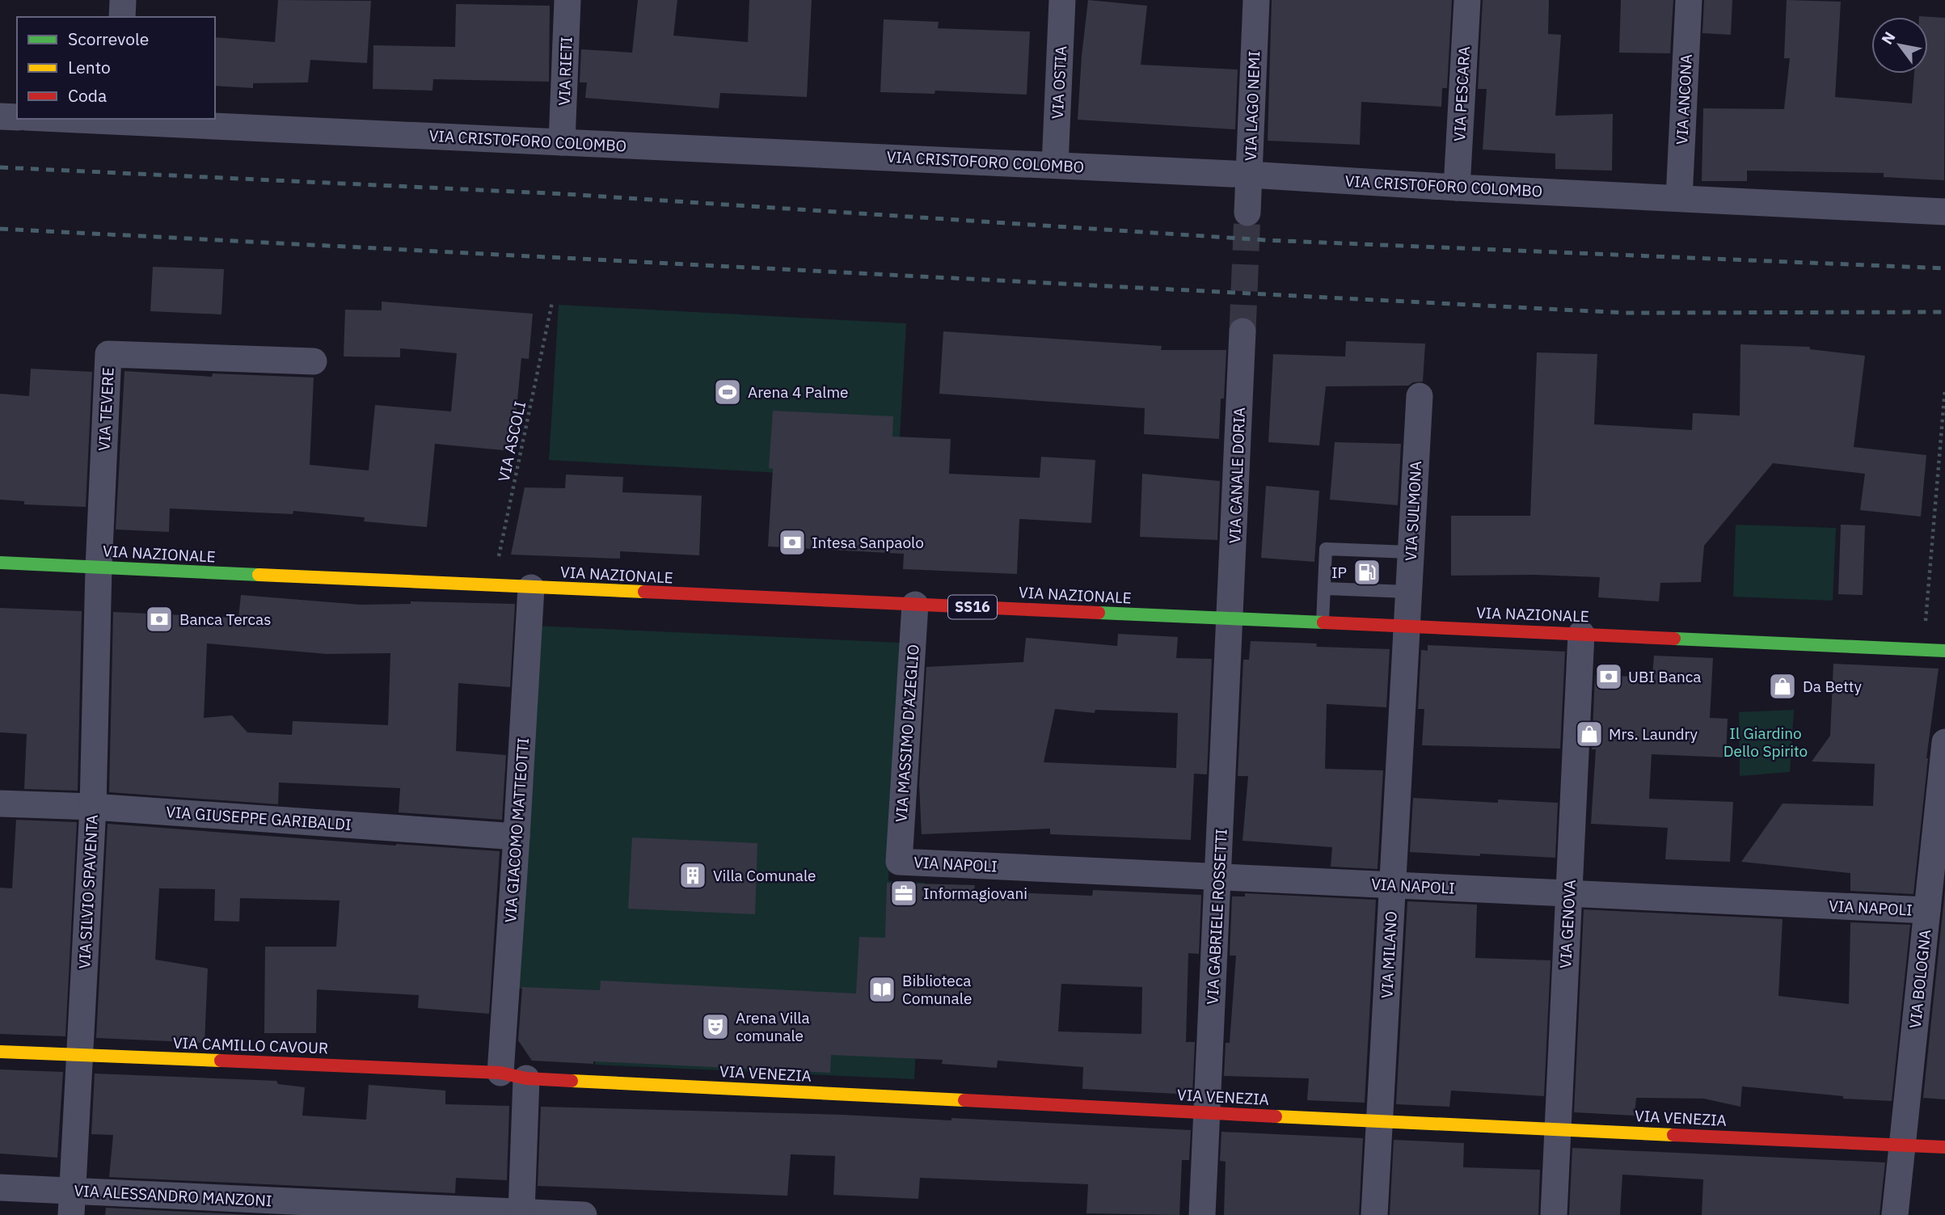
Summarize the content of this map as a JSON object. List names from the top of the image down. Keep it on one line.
{"streets":{"main road":["VIA NAZIONALE","SS16","VIA CAMILLO CAVOUR","VIA VENEZIA"],"street":["VIA RIETI","VIA OSTIA","VIA PESCARA","VIA ANCONA","VIA LAGO NEMI","VIA CRISTOFORO COLOMBO","VIA TEVERE","VIA CANALE DORIA","VIA SULMONA","VIA MASSIMO D'AZEGLIO","VIA GIUSEPPE GARIBALDI","VIA GIACOMO MATTEOTTI","VIA NAPOLI","VIA SILVIO SPAVENTA","VIA GABRIELE ROSSETTI","VIA GENOVA","VIA MILANO","VIA BOLOGNA","VIA ALESSANDRO MANZONI"],"path":["VIA ASCOLI"]},"crossings":[["VIA RIETI","VIA CRISTOFORO COLOMBO"],["VIA OSTIA","VIA CRISTOFORO COLOMBO"],["VIA PESCARA","VIA CRISTOFORO COLOMBO"],["VIA ANCONA","VIA CRISTOFORO COLOMBO"],["VIA LAGO NEMI","VIA CRISTOFORO COLOMBO"],["VIA TEVERE","VIA NAZIONALE"],["VIA TEVERE","VIA SILVIO SPAVENTA"],["VIA ASCOLI","VIA NAZIONALE"],["VIA CANALE DORIA","VIA NAZIONALE"],["VIA CANALE DORIA","VIA GABRIELE ROSSETTI"],["VIA SULMONA","VIA NAZIONALE"],["VIA SULMONA","VIA MILANO"],["VIA NAZIONALE","VIA MASSIMO D'AZEGLIO"],["VIA NAZIONALE","VIA GIACOMO MATTEOTTI"],["VIA NAZIONALE","VIA SILVIO SPAVENTA"],["VIA NAZIONALE","VIA GABRIELE ROSSETTI"],["VIA NAZIONALE","VIA GENOVA"],["VIA NAZIONALE","VIA MILANO"],["VIA MASSIMO D'AZEGLIO","VIA NAPOLI"],["VIA GIUSEPPE GARIBALDI","VIA GIACOMO MATTEOTTI"],["VIA GIUSEPPE GARIBALDI","VIA SILVIO SPAVENTA"],["VIA GIACOMO MATTEOTTI","VIA CAMILLO CAVOUR"],["VIA GIACOMO MATTEOTTI","VIA VENEZIA"],["VIA NAPOLI","VIA GABRIELE ROSSETTI"],["VIA NAPOLI","VIA GENOVA"],["VIA NAPOLI","VIA MILANO"],["VIA NAPOLI","VIA BOLOGNA"],["VIA SILVIO SPAVENTA","VIA CAMILLO CAVOUR"],["VIA SILVIO SPAVENTA","VIA ALESSANDRO MANZONI"],["VIA GABRIELE ROSSETTI","VIA VENEZIA"],["VIA GENOVA","VIA VENEZIA"],["VIA MILANO","VIA VENEZIA"],["VIA BOLOGNA","VIA VENEZIA"],["VIA CAMILLO CAVOUR","VIA VENEZIA"]],"parks":["Il Giardino Dello Spirito"],"places":{"sports":["Arena 4 Palme"],"bank":["Intesa Sanpaolo","Banca Tercas","UBI Banca"],"fuel station":["IP"],"shop":["Da Betty","Mrs. Laundry"],"building":["Villa Comunale"],"office":["Informagiovani"],"library":["Biblioteca Comunale"],"theatre":["Arena Villa comunale"]},"legend":["Scorrevole","Lento","Coda"],"north":"top left"}
